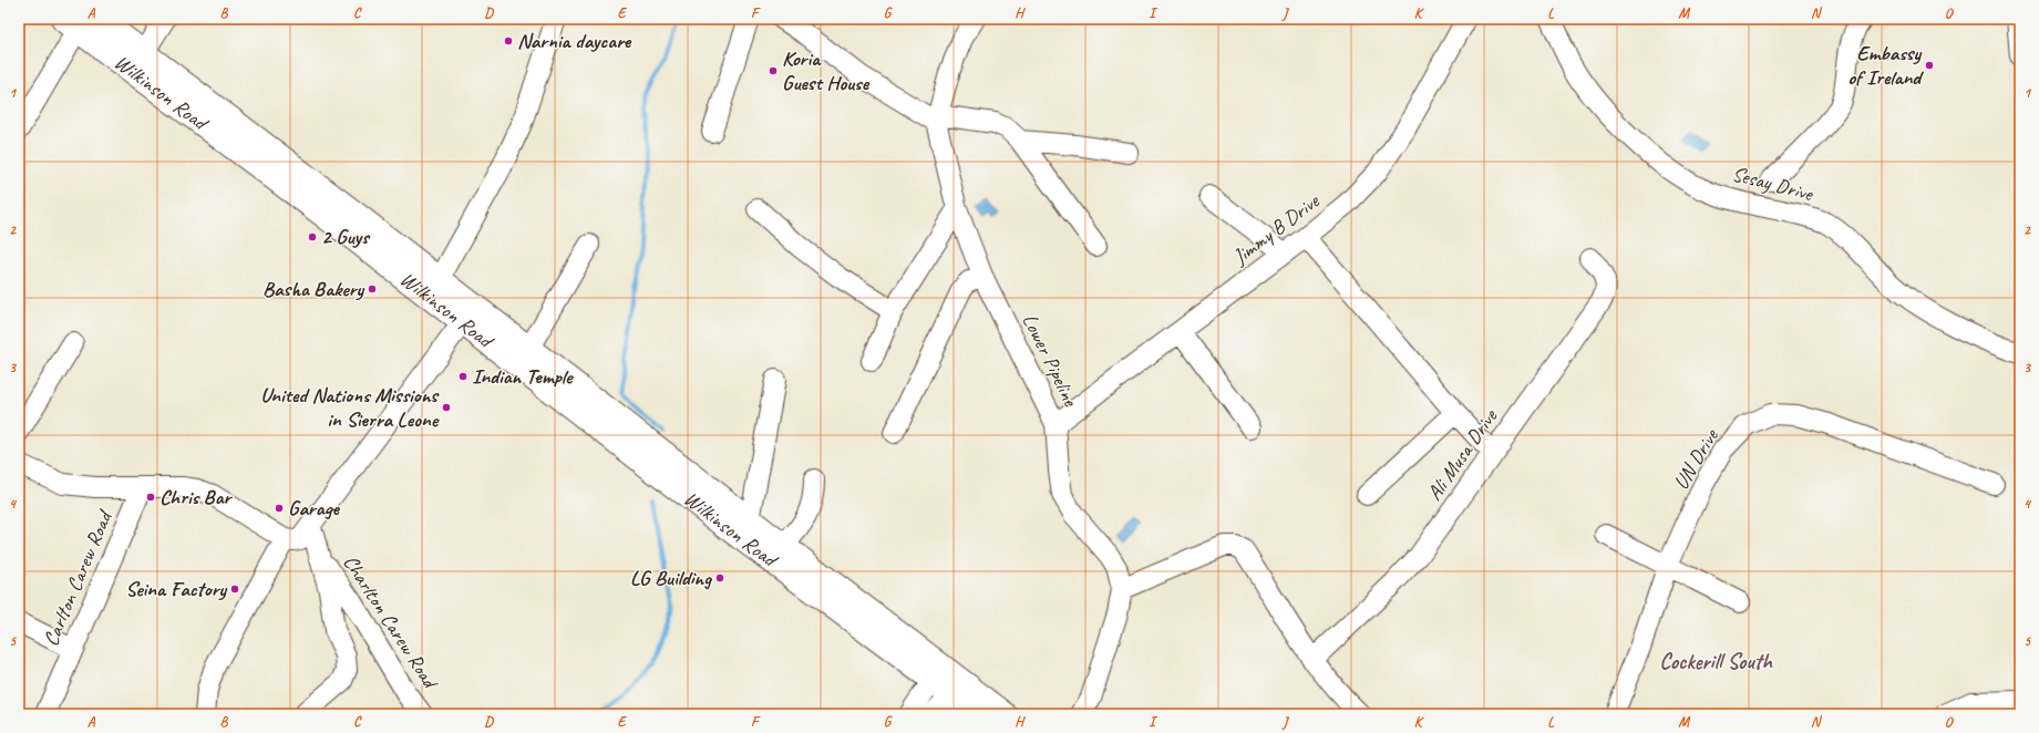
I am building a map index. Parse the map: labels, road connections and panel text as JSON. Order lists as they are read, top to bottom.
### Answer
{
  "streets": {
    "main road": ["Wilkinson Road"],
    "street": [
      "Sesay Drive",
      "Jimmy B Drive",
      "Lower Pipeline",
      "Ali Musa Drive",
      "UN Drive",
      "Carlton Carew Road",
      "Charlton Carew Road"
    ]
  },
  "crossings": [
    ["Jimmy B Drive", "Lower Pipeline"]
  ],
  "districts": ["Cockerill South"],
  "places": [
    "Narnia daycare",
    "Embassy of Ireland",
    "Koria Guest House",
    "2 Guys",
    "Basha Bakery",
    "Indian Temple",
    "United Nations Missions in Sierra Leone",
    "Chris Bar",
    "Garage",
    "LG Building",
    "Seina Factory"
  ],
  "grid": {
    "columns": [
      "A",
      "B",
      "C",
      "D",
      "E",
      "F",
      "G",
      "H",
      "I",
      "J",
      "K",
      "L",
      "M",
      "N",
      "O"
    ],
    "rows": [
      "1",
      "2",
      "3",
      "4",
      "5"
    ]
  }
}
